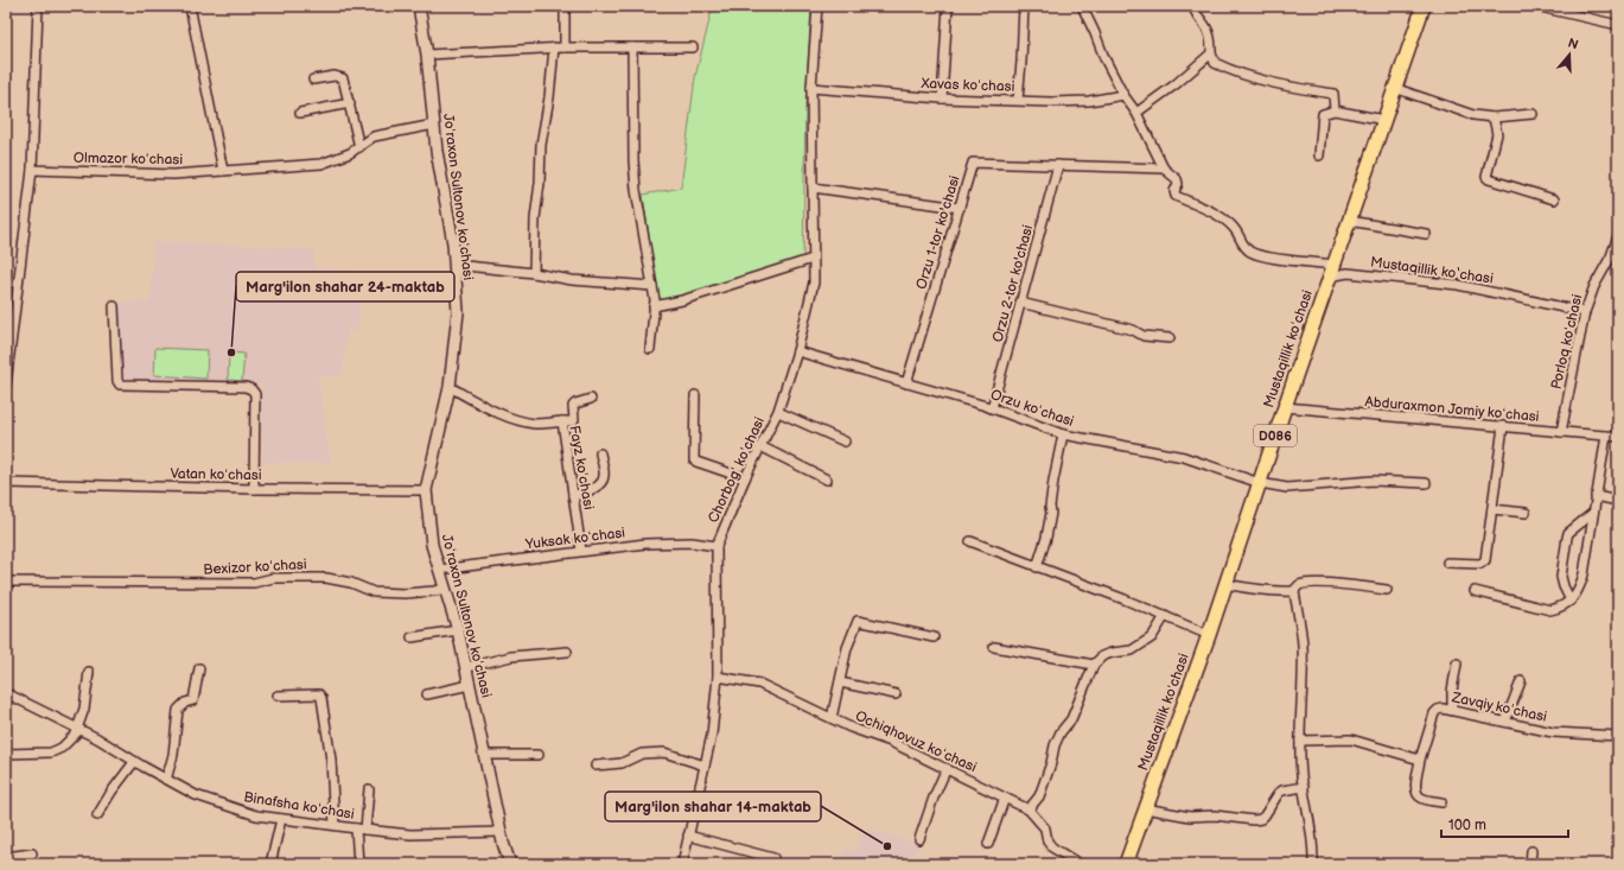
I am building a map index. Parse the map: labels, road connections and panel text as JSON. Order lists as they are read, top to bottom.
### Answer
{
  "streets": {
    "main road": ["Mustaqillik koʻchasi", "D086"],
    "street": [
      "Xavas koʻchasi",
      "Olmazor koʻchasi",
      "Joʻraxon Sultonov koʻchasi",
      "Orzu 1-tor ko'chasi",
      "Mustaqillik ko‘chasi",
      "Orzu 2-tor ko'chasi",
      "Porloq koʻchasi",
      "Orzu koʻchasi",
      "Abduraxmon Jomiy koʻchasi",
      "Fayz koʻchasi",
      "Chorbogʻ koʻchasi",
      "Vatan koʻchasi",
      "Yuksak koʻchasi",
      "Bexizor koʻchasi",
      "Zavqiy koʻchasi",
      "Ochiqhovuz koʻchasi",
      "Binafsha koʻchasi"
    ]
  },
  "crossings": [
    ["Xavas koʻchasi", "Mustaqillik ko‘chasi"],
    ["Xavas koʻchasi", "Chorbogʻ koʻchasi"],
    ["Olmazor koʻchasi", "Joʻraxon Sultonov koʻchasi"],
    ["Joʻraxon Sultonov koʻchasi", "Fayz koʻchasi"],
    ["Joʻraxon Sultonov koʻchasi", "Vatan koʻchasi"],
    ["Joʻraxon Sultonov koʻchasi", "Yuksak koʻchasi"],
    ["Joʻraxon Sultonov koʻchasi", "Bexizor koʻchasi"],
    ["Joʻraxon Sultonov koʻchasi", "Binafsha koʻchasi"],
    ["Orzu 1-tor ko'chasi", "Mustaqillik ko‘chasi"],
    ["Orzu 1-tor ko'chasi", "Orzu 2-tor ko'chasi"],
    ["Orzu 1-tor ko'chasi", "Orzu koʻchasi"],
    ["Mustaqillik ko‘chasi", "Porloq koʻchasi"],
    ["Mustaqillik ko‘chasi", "Mustaqillik koʻchasi"],
    ["Orzu 2-tor ko'chasi", "Orzu koʻchasi"],
    ["Porloq koʻchasi", "Abduraxmon Jomiy koʻchasi"],
    ["Mustaqillik koʻchasi", "Orzu koʻchasi"],
    ["Mustaqillik koʻchasi", "Abduraxmon Jomiy koʻchasi"],
    ["Orzu koʻchasi", "Chorbogʻ koʻchasi"],
    ["Fayz koʻchasi", "Yuksak koʻchasi"],
    ["Chorbogʻ koʻchasi", "Yuksak koʻchasi"],
    ["Chorbogʻ koʻchasi", "Ochiqhovuz koʻchasi"]
  ],
  "places": ["Marg'ilon shahar 24-maktab", "Marg'ilon shahar 14-maktab"],
  "scale_bar": "100 m",
  "north": "top"
}
